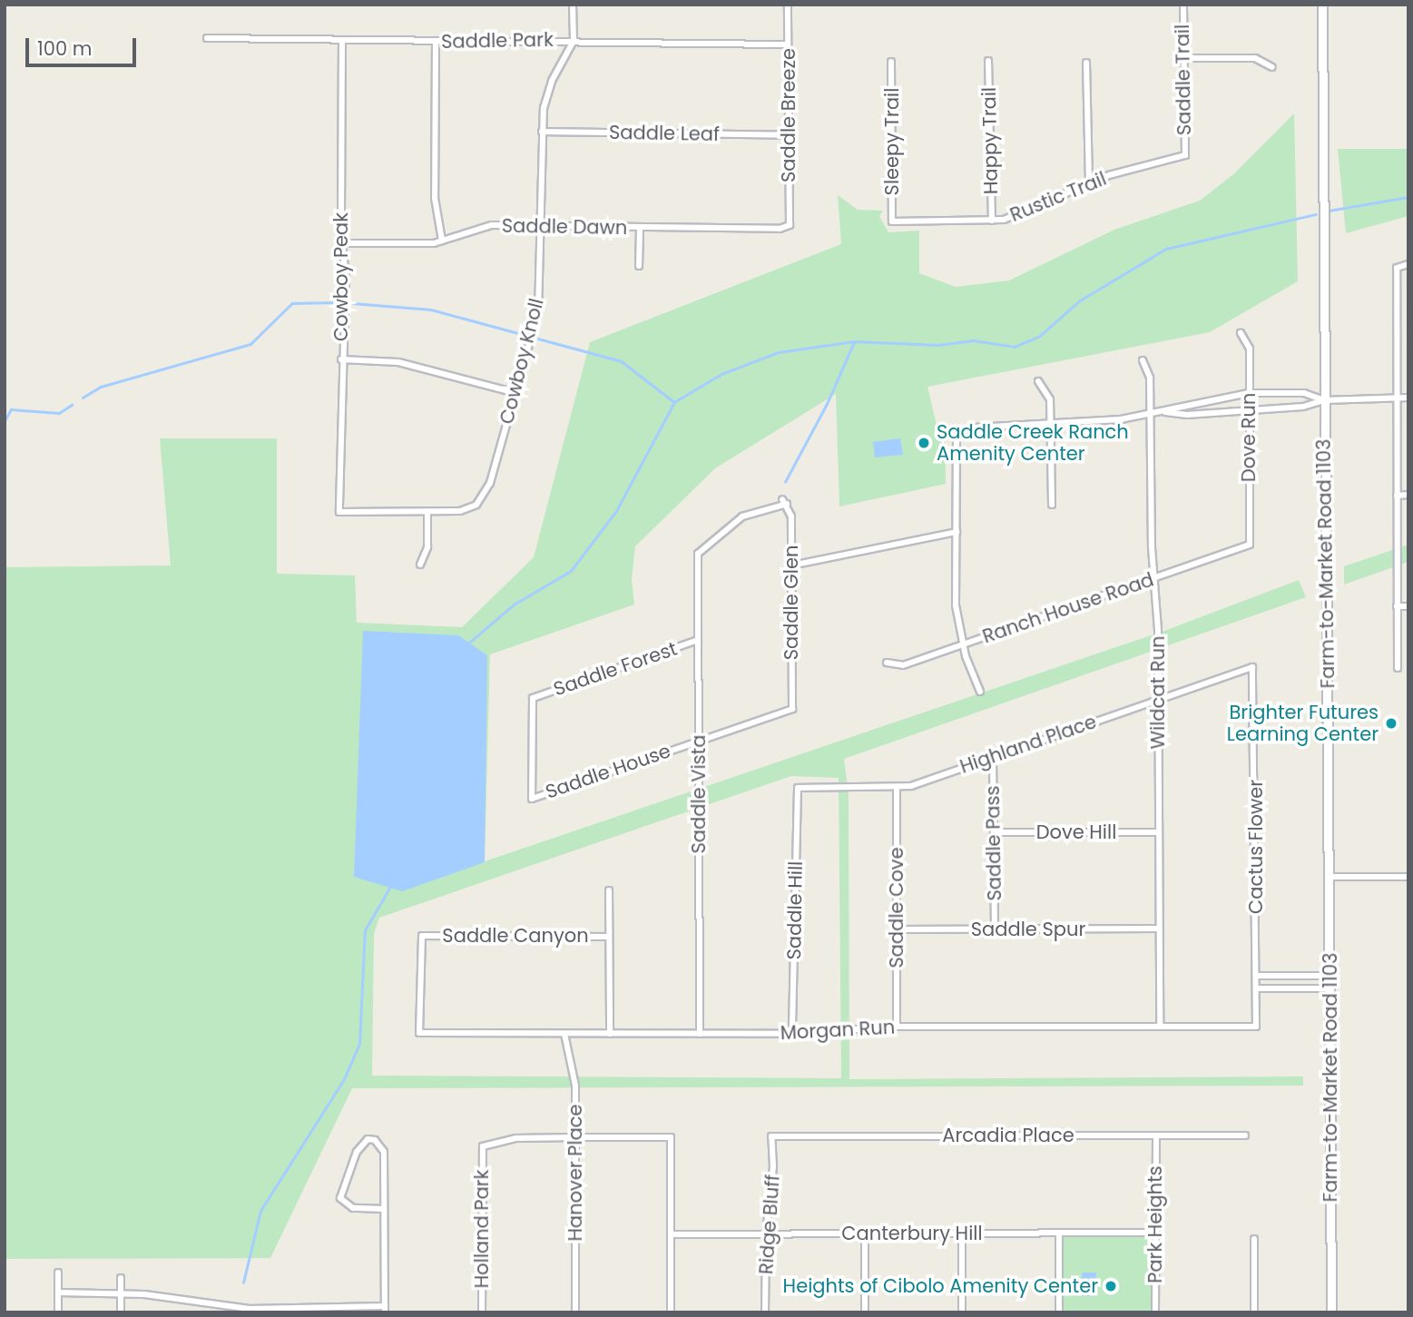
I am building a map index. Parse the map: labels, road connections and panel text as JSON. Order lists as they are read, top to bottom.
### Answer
{
  "streets": {
    "main road": ["Farm-to-Market Road 1103"],
    "street": [
      "Saddle Park",
      "Saddle Trail",
      "Saddle Breeze",
      "Saddle Leaf",
      "Happy Trail",
      "Sleepy Trail",
      "Rustic Trail",
      "Saddle Dawn",
      "Cowboy Peak",
      "Cowboy Knoll",
      "Dove Run",
      "Saddle Glen",
      "Ranch House Road",
      "Saddle Forest",
      "Wildcat Run",
      "Highland Place",
      "Saddle House",
      "Saddle Vista",
      "Dove Hill",
      "Saddle Pass",
      "Cactus Flower",
      "Saddle Cove",
      "Saddle Hill",
      "Saddle Spur",
      "Saddle Canyon",
      "Morgan Run",
      "Arcadia Place",
      "Hanover Place",
      "Ridge Bluff",
      "Park Heights",
      "Holland Park",
      "Canterbury Hill"
    ]
  },
  "crossings": [
    ["Saddle Park", "Saddle Breeze"],
    ["Saddle Park", "Cowboy Peak"],
    ["Saddle Park", "Cowboy Knoll"],
    ["Saddle Trail", "Rustic Trail"],
    ["Saddle Breeze", "Saddle Leaf"],
    ["Saddle Breeze", "Saddle Dawn"],
    ["Saddle Leaf", "Cowboy Knoll"],
    ["Happy Trail", "Rustic Trail"],
    ["Sleepy Trail", "Rustic Trail"],
    ["Saddle Dawn", "Cowboy Peak"],
    ["Saddle Dawn", "Cowboy Knoll"],
    ["Cowboy Peak", "Cowboy Knoll"],
    ["Dove Run", "Ranch House Road"],
    ["Saddle Glen", "Saddle House"],
    ["Saddle Glen", "Saddle Vista"],
    ["Ranch House Road", "Wildcat Run"],
    ["Saddle Forest", "Saddle House"],
    ["Saddle Forest", "Saddle Vista"],
    ["Wildcat Run", "Highland Place"],
    ["Wildcat Run", "Dove Hill"],
    ["Wildcat Run", "Saddle Spur"],
    ["Wildcat Run", "Morgan Run"],
    ["Highland Place", "Saddle Pass"],
    ["Highland Place", "Cactus Flower"],
    ["Highland Place", "Saddle Cove"],
    ["Highland Place", "Saddle Hill"],
    ["Saddle House", "Saddle Vista"],
    ["Saddle Vista", "Morgan Run"],
    ["Dove Hill", "Saddle Pass"],
    ["Saddle Pass", "Saddle Spur"],
    ["Cactus Flower", "Morgan Run"],
    ["Saddle Cove", "Saddle Spur"],
    ["Saddle Cove", "Morgan Run"],
    ["Saddle Hill", "Morgan Run"],
    ["Saddle Canyon", "Morgan Run"],
    ["Morgan Run", "Hanover Place"],
    ["Arcadia Place", "Ridge Bluff"],
    ["Arcadia Place", "Park Heights"],
    ["Hanover Place", "Holland Park"],
    ["Ridge Bluff", "Canterbury Hill"],
    ["Park Heights", "Canterbury Hill"]
  ],
  "places": ["Saddle Creek Ranch Amenity Center", "Brighter Futures Learning Center", "Heights of Cibolo Amenity Center"],
  "scale_bar": "100 m"
}
